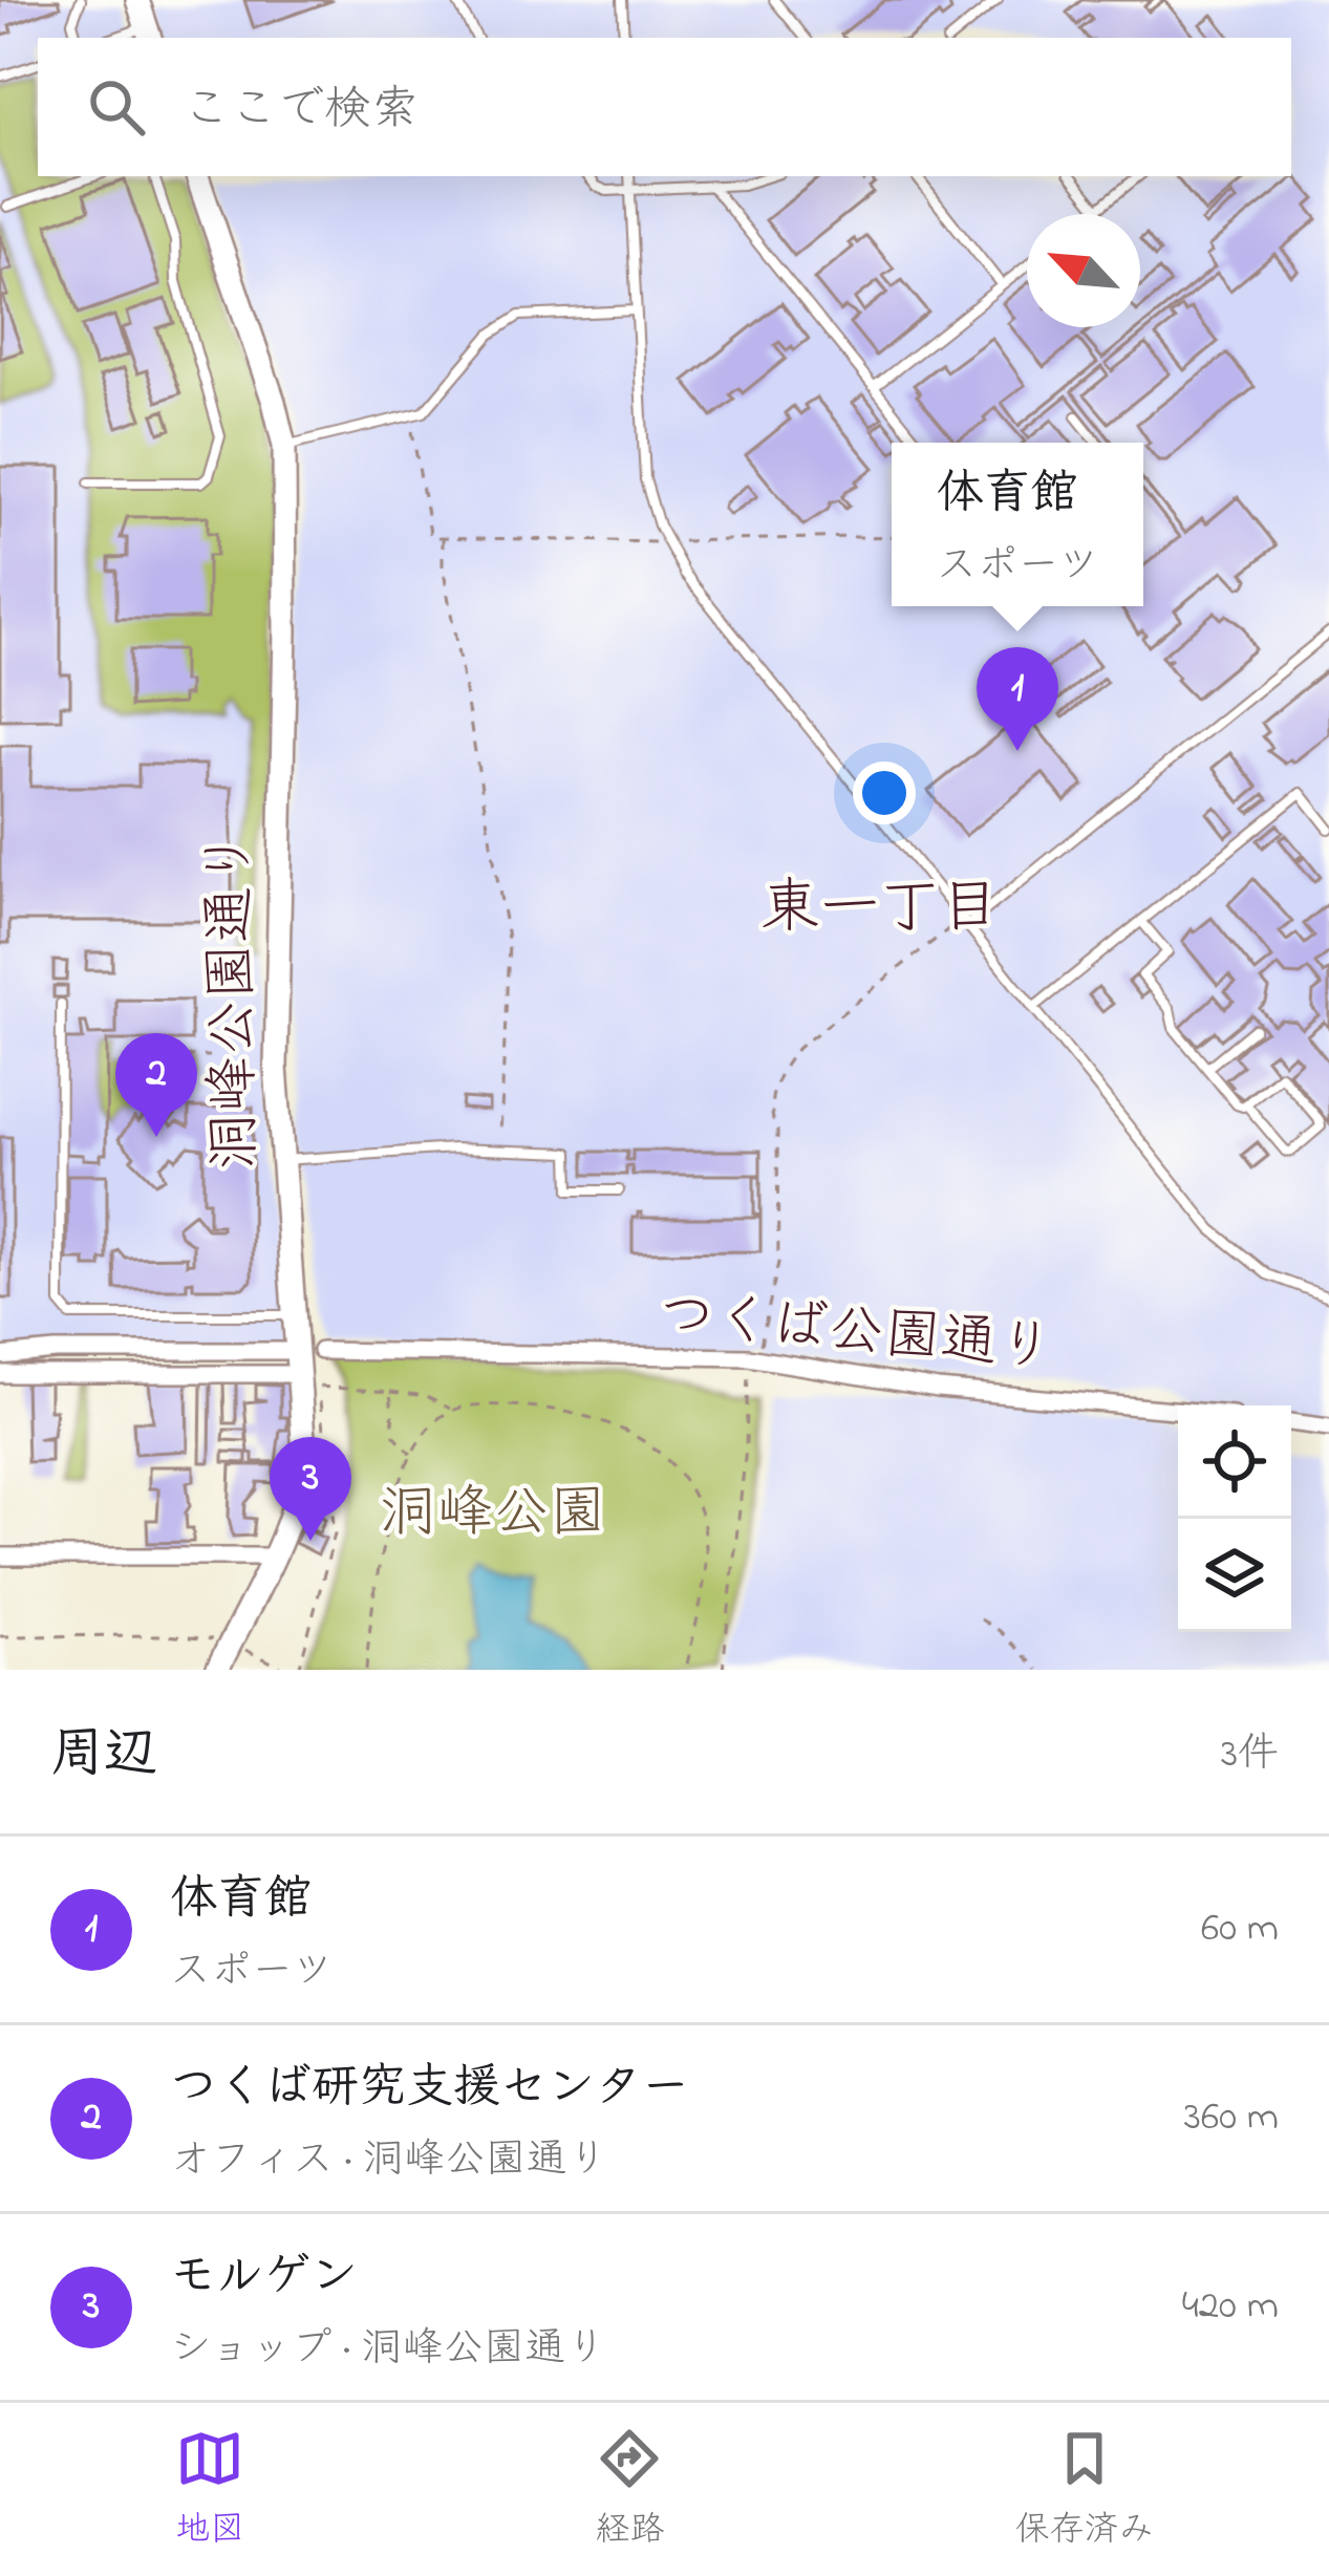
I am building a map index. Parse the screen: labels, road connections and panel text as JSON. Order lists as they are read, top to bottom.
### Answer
{
  "streets": {
    "street": ["洞峰公園通り", "つくば公園通り"]
  },
  "districts": ["東一丁目"],
  "parks": ["洞峰公園"],
  "north": "top left",
  "page": {
    "search": "ここで検索",
    "popup": ["体育館", "スポーツ"],
    "pins": ["1", "2", "3"],
    "heading": ["周辺", "3件"],
    "list": [
      {
        "mark": "1",
        "name": "体育館",
        "note": "スポーツ",
        "value": "60 m"
      },
      {
        "mark": "2",
        "name": "つくば研究支援センター",
        "note": "オフィス · 洞峰公園通り",
        "value": "360 m"
      },
      {
        "mark": "3",
        "name": "モルゲン",
        "note": "ショップ · 洞峰公園通り",
        "value": "420 m"
      }
    ],
    "nav": ["地図", "経路", "保存済み"]
  }
}
